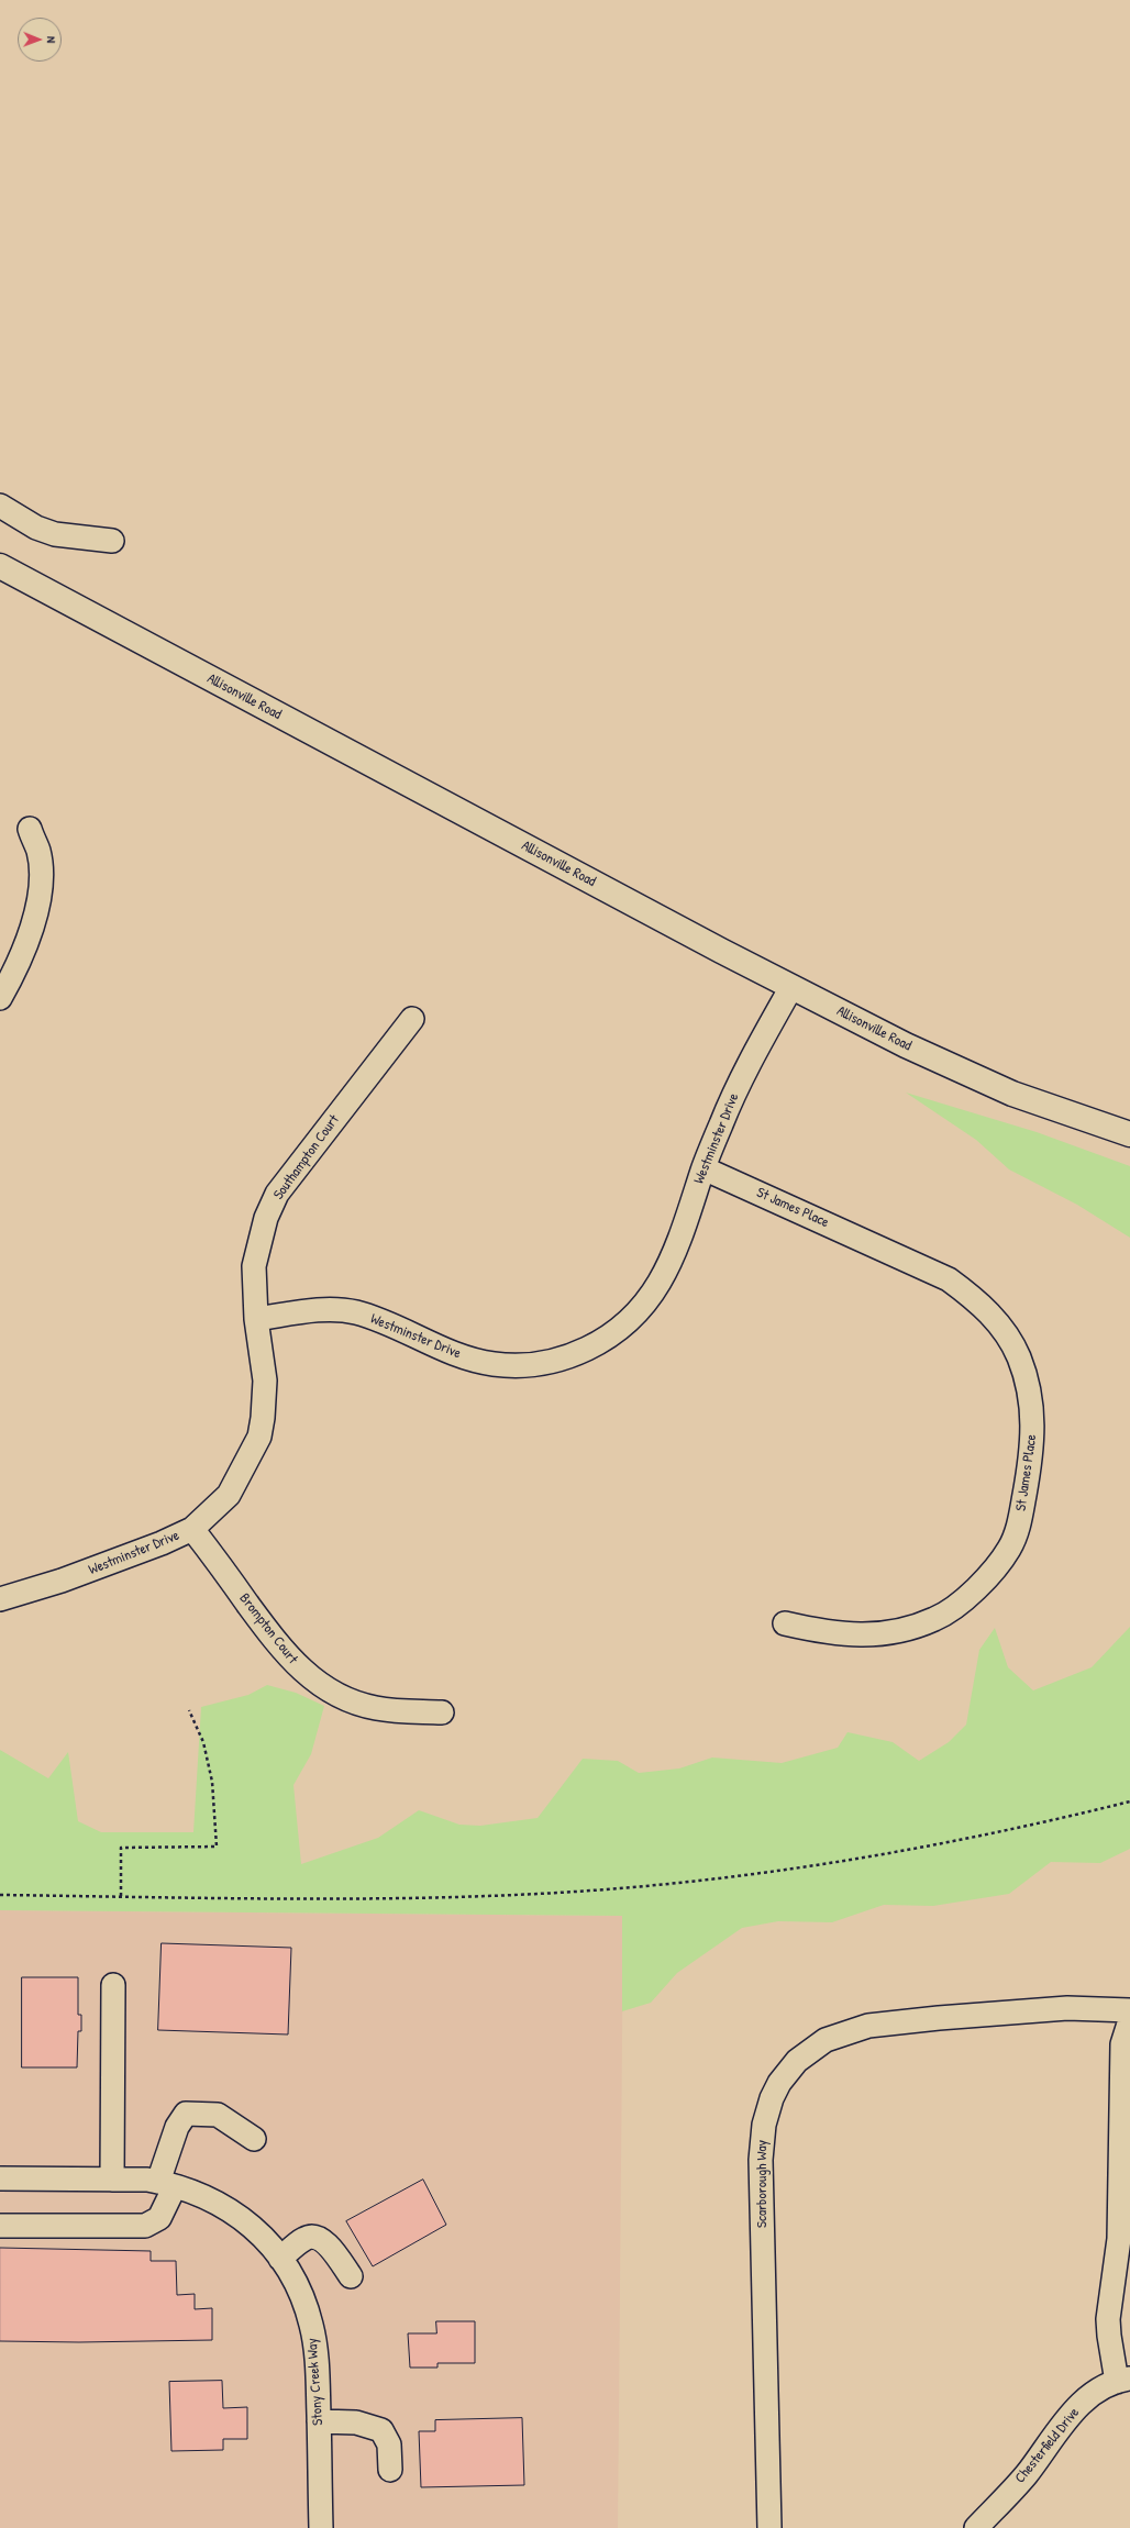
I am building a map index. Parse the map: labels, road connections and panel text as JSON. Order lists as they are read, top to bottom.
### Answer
{
  "streets": {
    "main road": ["Allisonville Road"],
    "street": [
      "Westminster Drive",
      "Southampton Court",
      "St James Place",
      "Brompton Court",
      "Scarborough Way",
      "Stony Creek Way",
      "Chesterfield Drive"
    ]
  },
  "crossings": [
    ["Allisonville Road", "Westminster Drive"],
    ["Westminster Drive", "Southampton Court"],
    ["Westminster Drive", "St James Place"],
    ["Westminster Drive", "Brompton Court"]
  ],
  "north": "right"
}
